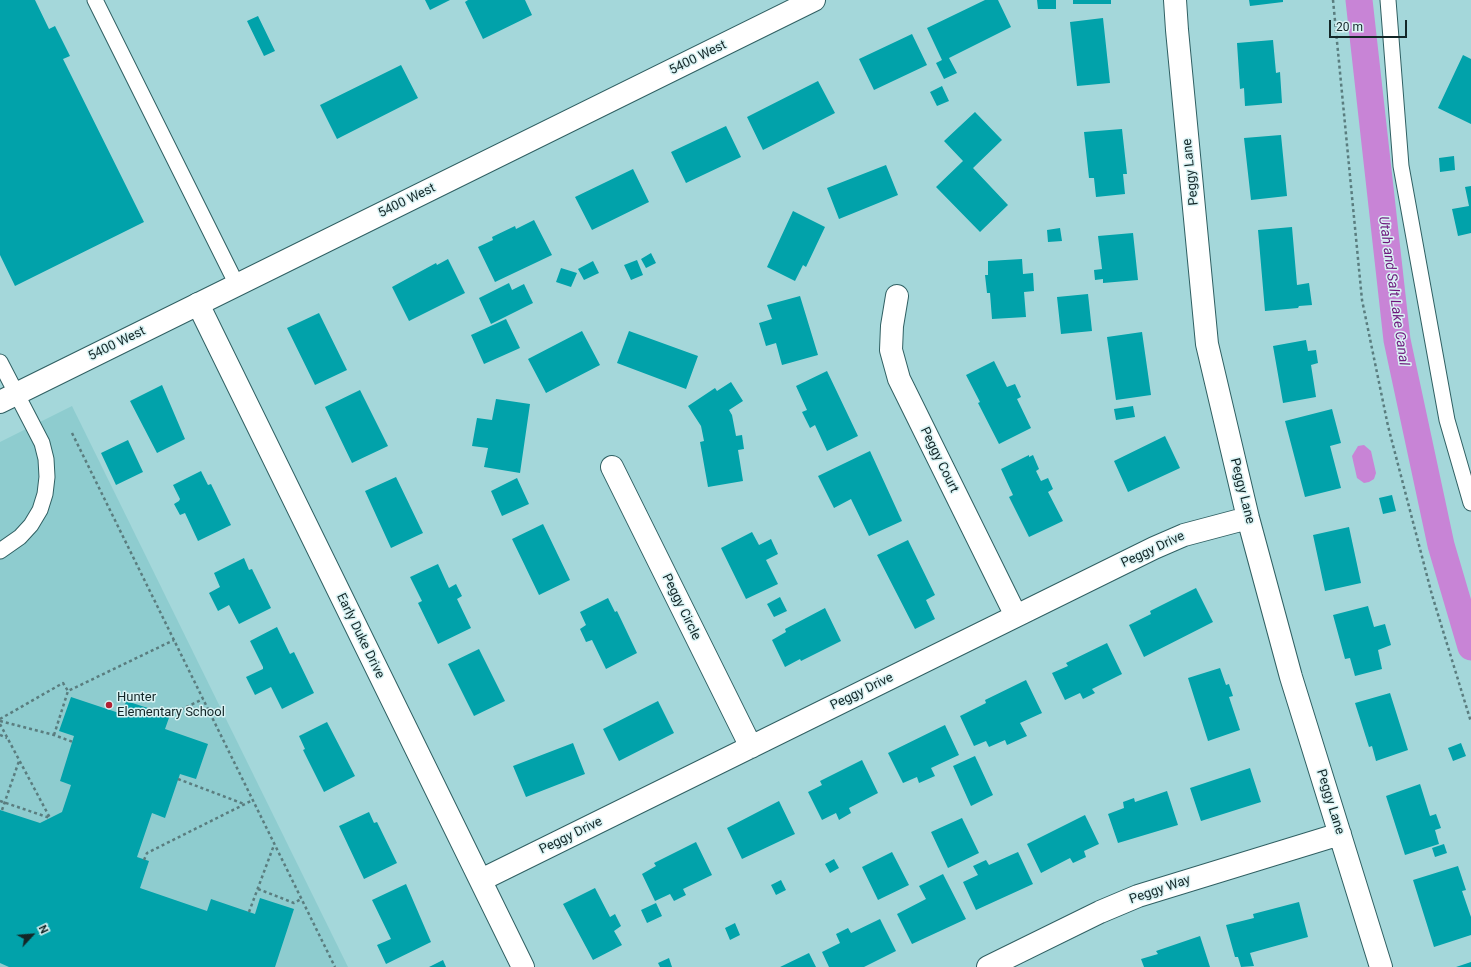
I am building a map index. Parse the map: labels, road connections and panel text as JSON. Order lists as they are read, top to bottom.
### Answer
{
  "streets": {
    "street": [
      "5400 West",
      "Peggy Lane",
      "Peggy Court",
      "Peggy Drive",
      "Peggy Circle",
      "Early Duke Drive",
      "Peggy Way"
    ]
  },
  "crossings": [
    ["5400 West", "Early Duke Drive"],
    ["Peggy Lane", "Peggy Drive"],
    ["Peggy Lane", "Peggy Way"],
    ["Peggy Court", "Peggy Drive"],
    ["Peggy Drive", "Peggy Circle"],
    ["Peggy Drive", "Early Duke Drive"]
  ],
  "water": ["Utah and Salt Lake Canal"],
  "places": ["Hunter Elementary School"],
  "scale_bar": "20 m",
  "north": "top right"
}
